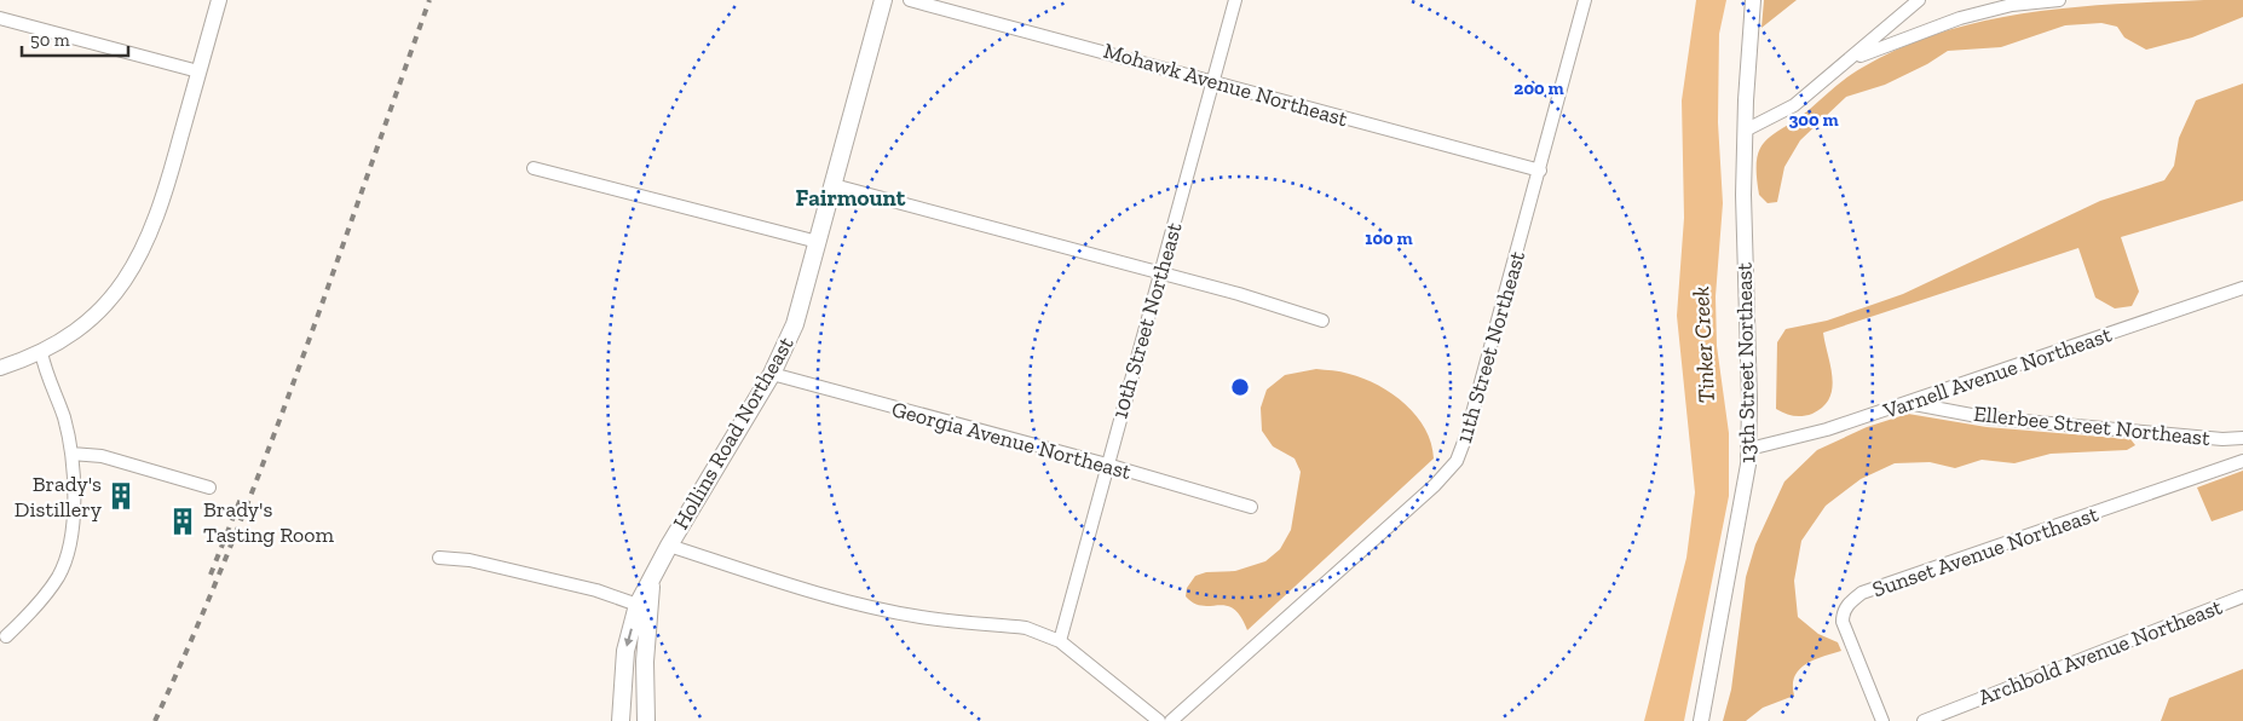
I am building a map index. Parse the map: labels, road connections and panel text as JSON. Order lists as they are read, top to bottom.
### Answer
{
  "streets": {
    "main road": ["Hollins Road Northeast"],
    "street": [
      "Mohawk Avenue Northeast",
      "10th Street Northeast",
      "11th Street Northeast",
      "13th Street Northeast",
      "Varnell Avenue Northeast",
      "Ellerbee Street Northeast",
      "Georgia Avenue Northeast",
      "Sunset Avenue Northeast",
      "Archbold Avenue Northeast"
    ]
  },
  "crossings": [
    ["Mohawk Avenue Northeast", "10th Street Northeast"],
    ["Mohawk Avenue Northeast", "11th Street Northeast"],
    ["10th Street Northeast", "Georgia Avenue Northeast"],
    ["13th Street Northeast", "Varnell Avenue Northeast"],
    ["Varnell Avenue Northeast", "Ellerbee Street Northeast"],
    ["Hollins Road Northeast", "Georgia Avenue Northeast"]
  ],
  "districts": ["Fairmount"],
  "water": ["Tinker Creek"],
  "places": {
    "building": ["Brady's Distillery", "Brady's Tasting Room"]
  },
  "scale_bar": "50 m",
  "rings": ["200 m", "300 m", "100 m"]
}
